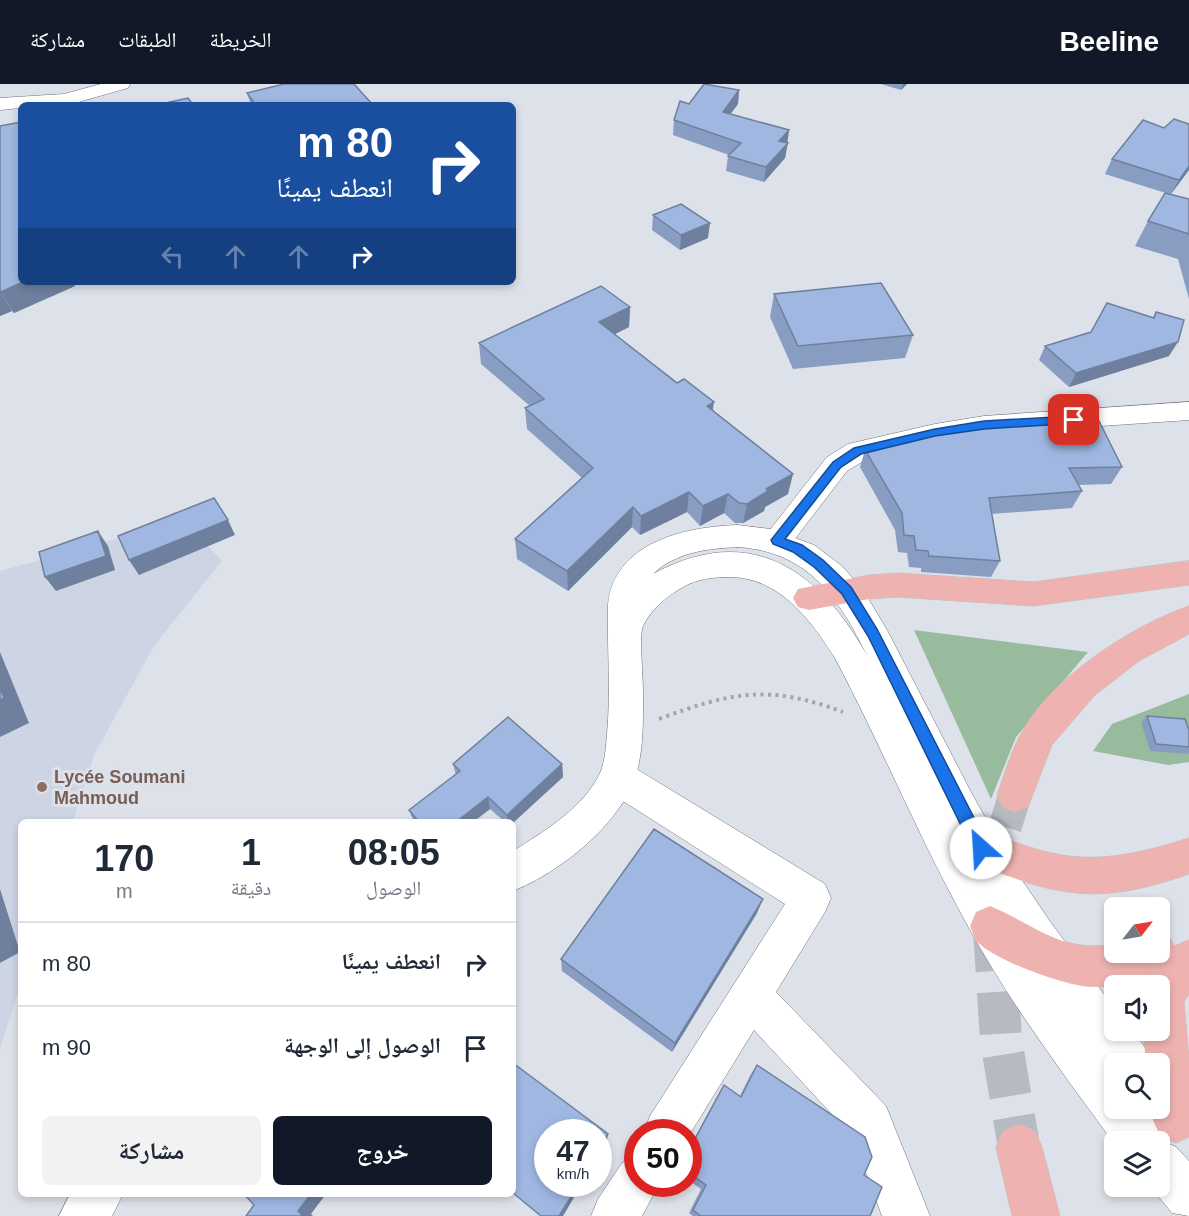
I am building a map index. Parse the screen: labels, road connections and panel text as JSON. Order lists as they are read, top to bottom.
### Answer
{
  "places": ["Lycée Soumani Mahmoud"],
  "north": "top right",
  "page": {
    "header": "Beeline",
    "nav": ["الخريطة", "الطبقات", "مشاركة"],
    "turn": ["80 m", "انعطف يمينًا"],
    "eta": [
      "08:05",
      "الوصول",
      "1",
      "دقيقة",
      "170",
      "m"
    ],
    "list": [
      {
        "name": "انعطف يمينًا",
        "value": "80 m"
      },
      {
        "name": "الوصول إلى الوجهة",
        "value": "90 m"
      }
    ],
    "buttons": ["خروج", "مشاركة"],
    "speed": "47 km/h",
    "limit": "50"
  }
}
